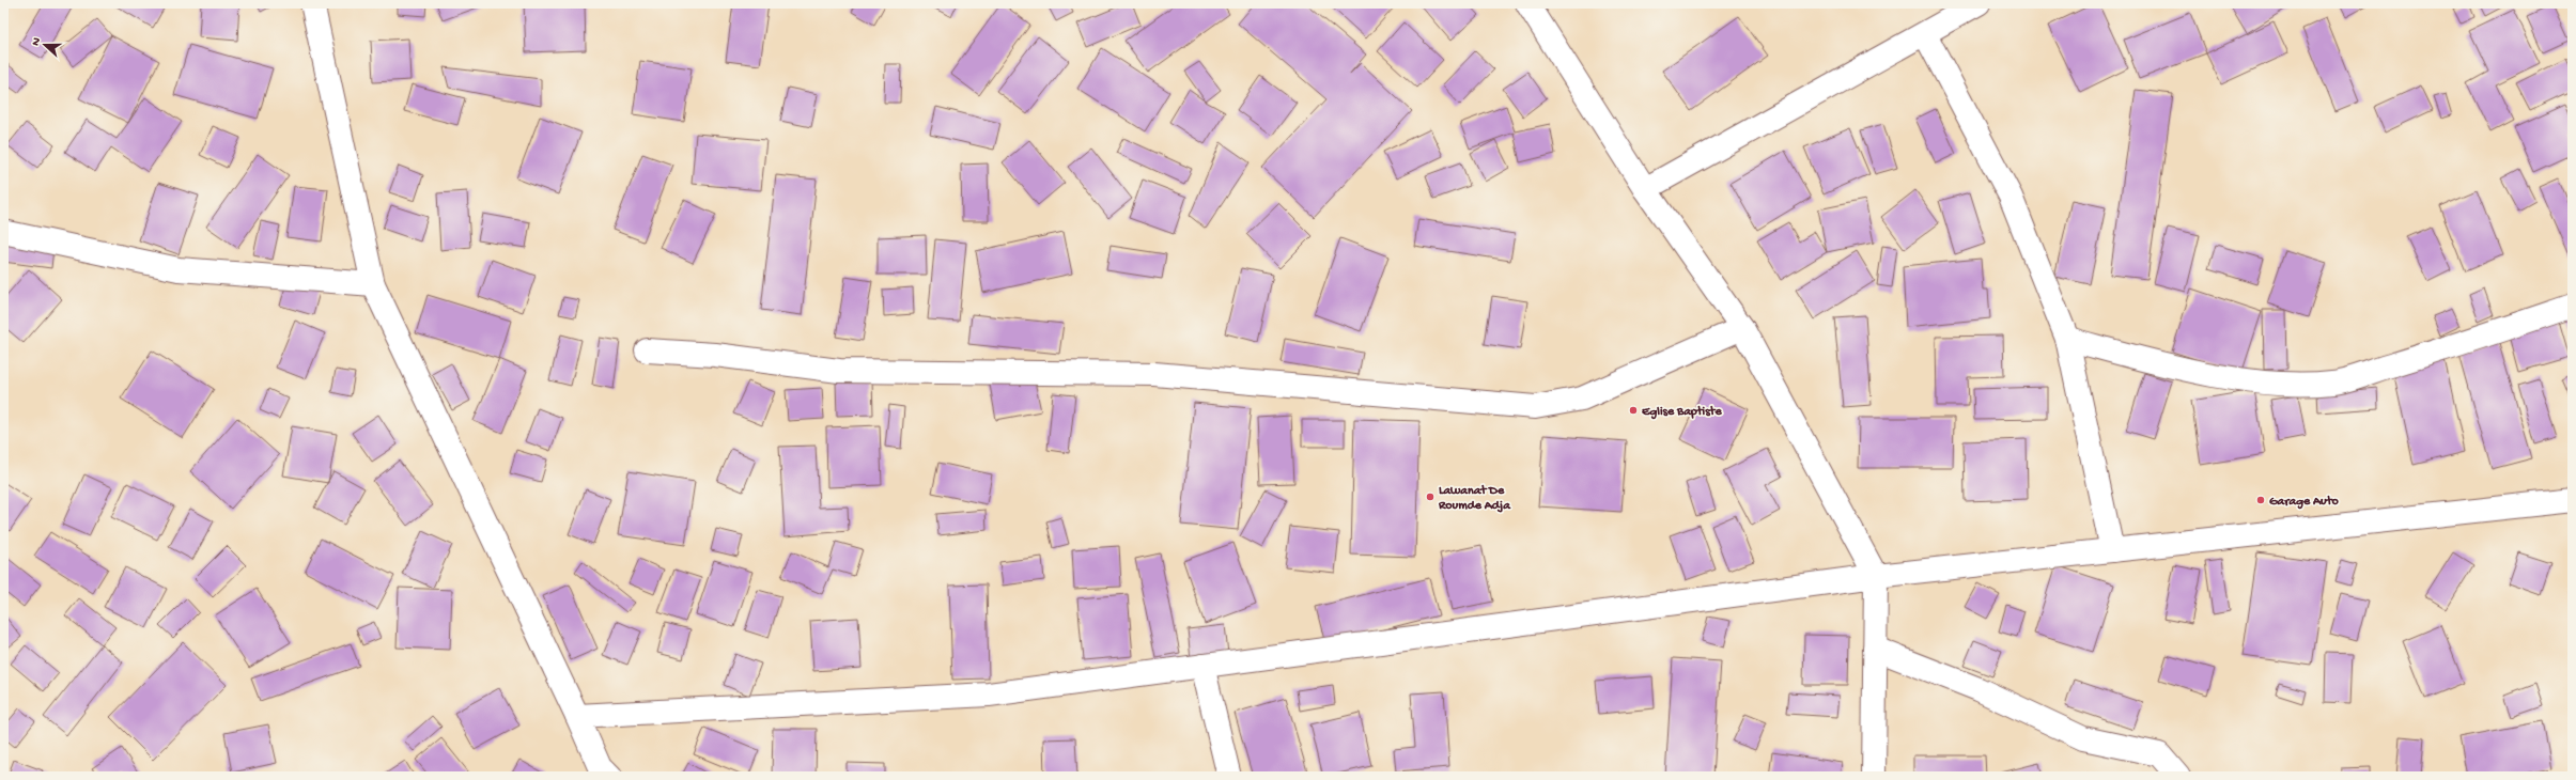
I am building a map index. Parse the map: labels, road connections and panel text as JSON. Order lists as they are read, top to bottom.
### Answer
{
  "places": ["Eglise Baptiste", "Lawanat De Roumde Adja", "Garage Auto"],
  "north": "left"
}
